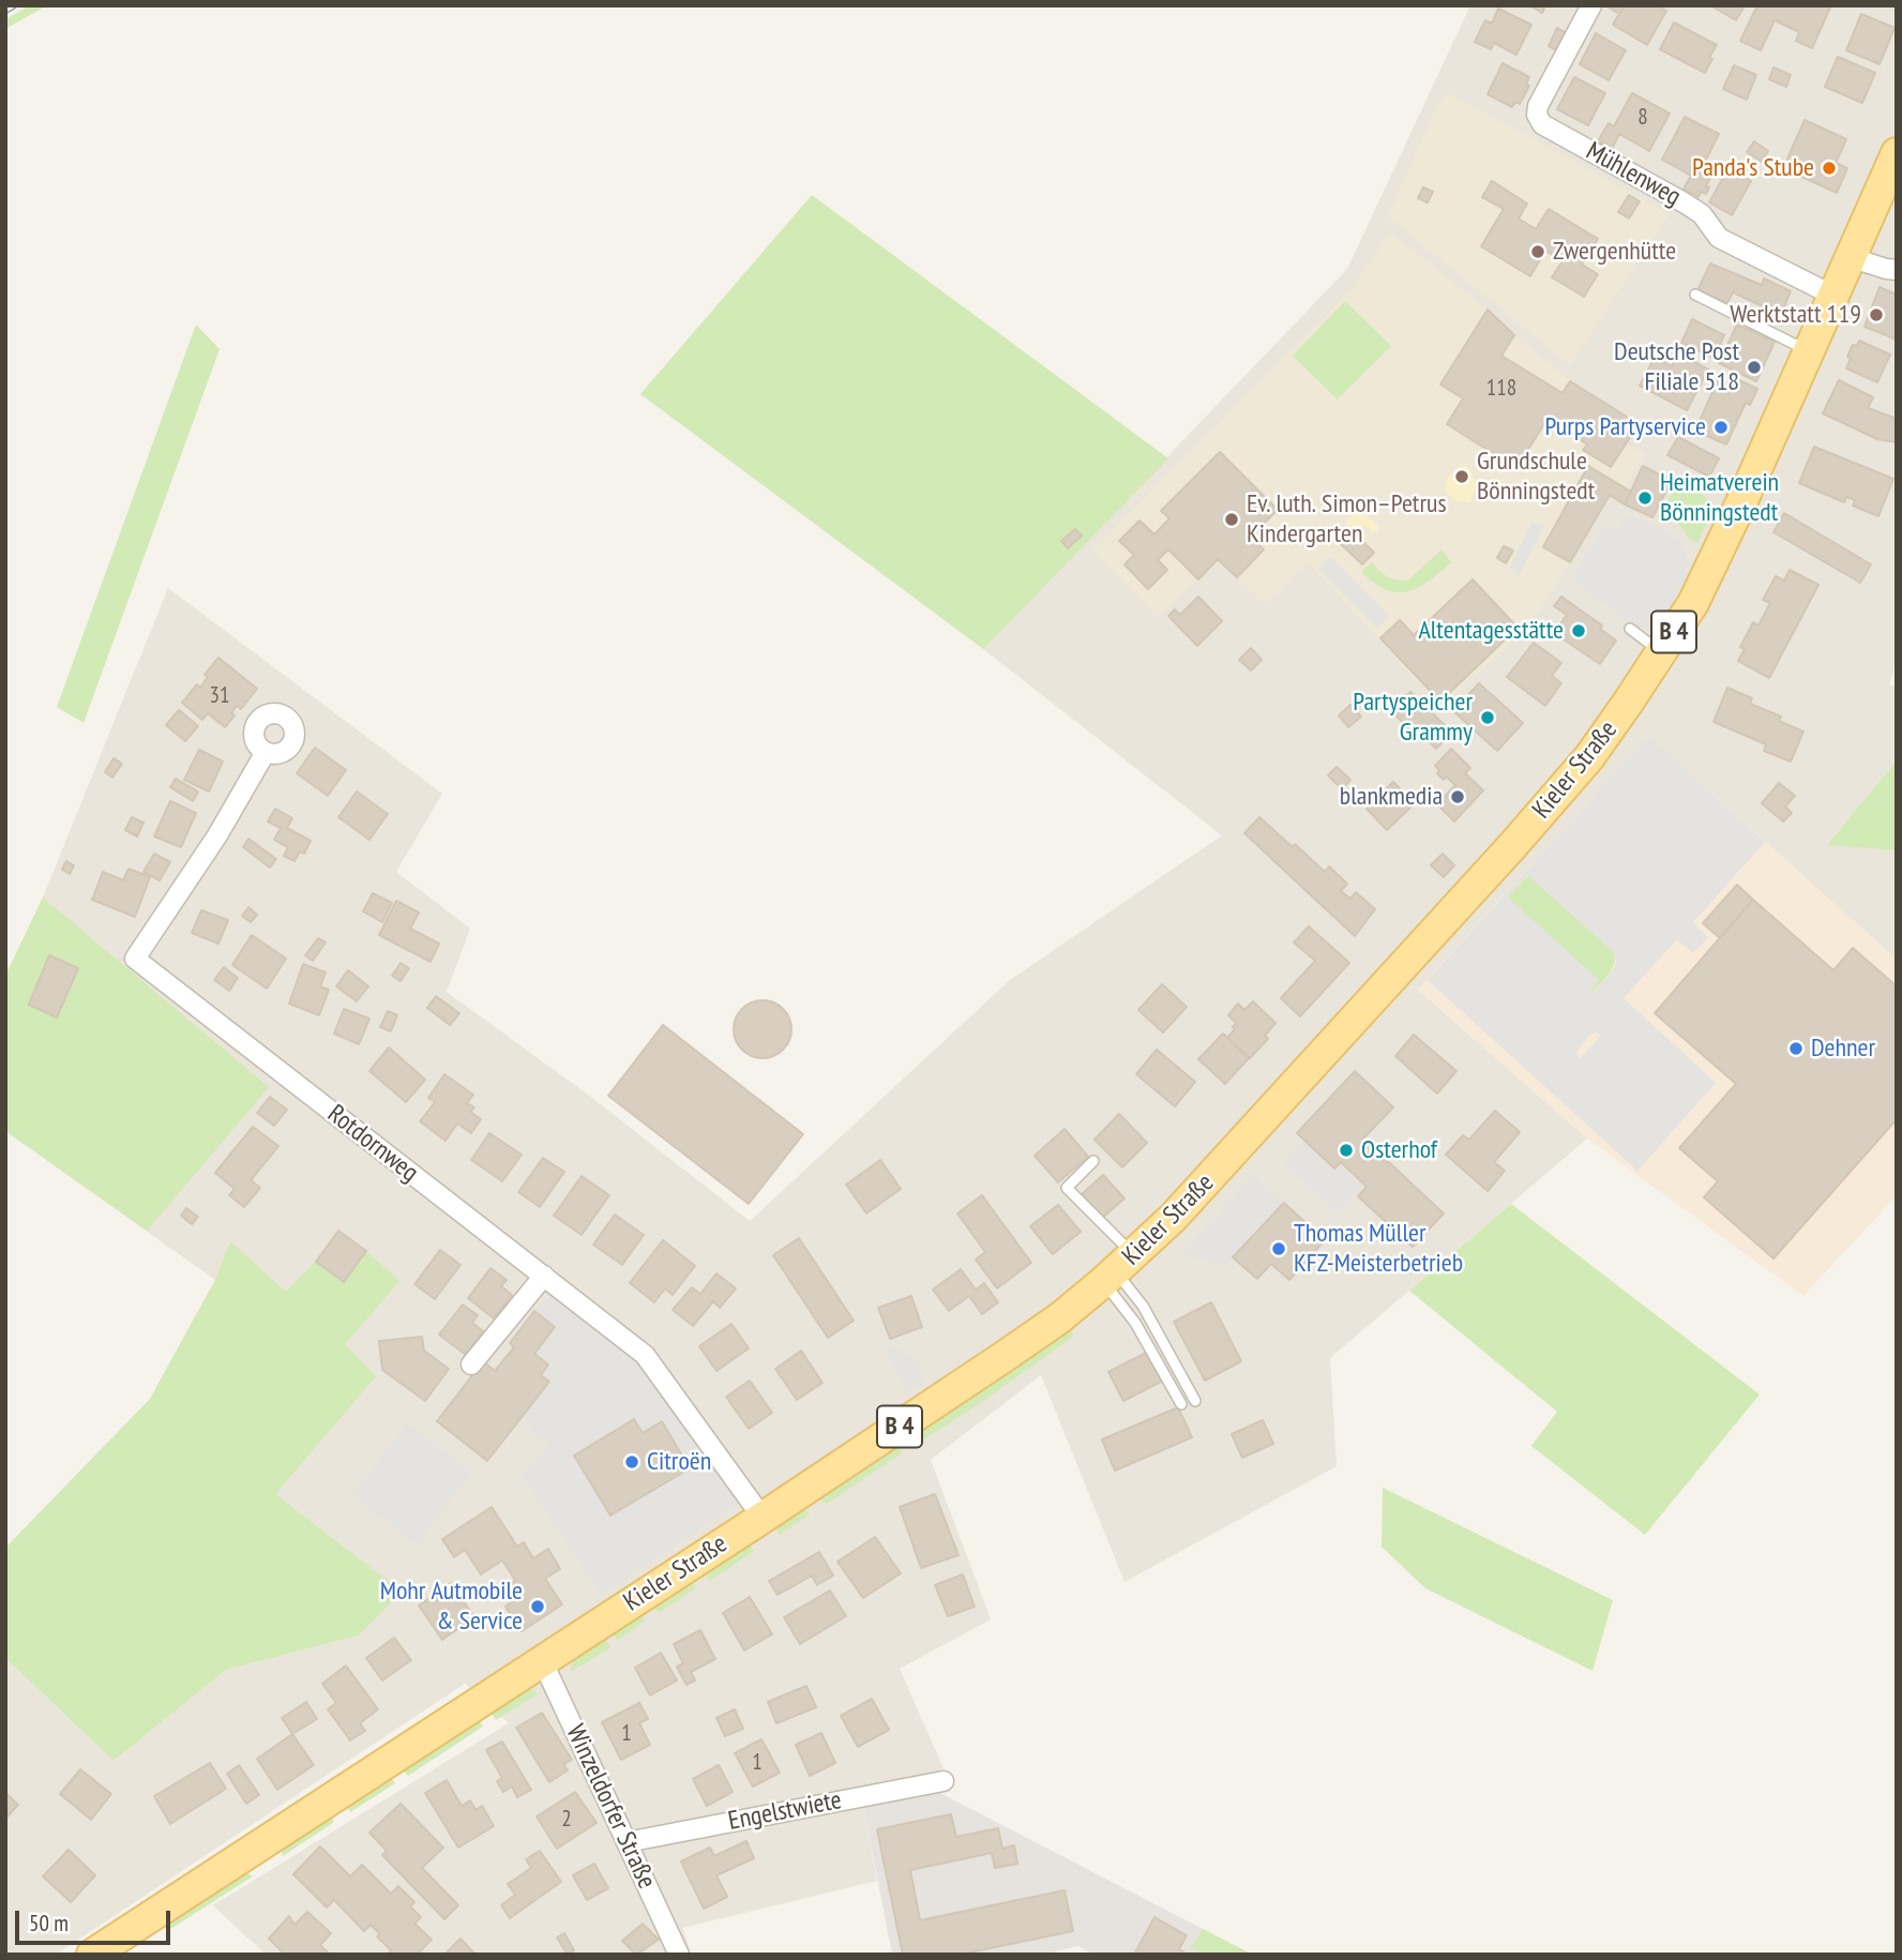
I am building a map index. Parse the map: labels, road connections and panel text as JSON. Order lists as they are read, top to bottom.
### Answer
{
  "streets": {
    "main road": ["B 4", "Kieler Straße"],
    "street": [
      "Mühlenweg",
      "Rotdornweg",
      "Winzeldorfer Straße",
      "Engelstwiete"
    ]
  },
  "crossings": [
    ["Mühlenweg", "Kieler Straße"],
    ["Kieler Straße", "Rotdornweg"],
    ["Kieler Straße", "Winzeldorfer Straße"],
    ["Winzeldorfer Straße", "Engelstwiete"]
  ],
  "places": [
    "Panda's Stube",
    "Zwergenhütte",
    "Werktstatt 119",
    "Deutsche Post Filiale 518",
    "Purps Partyservice",
    "Grundschule Bönningstedt",
    "Heimatverein Bönningstedt",
    "Ev. luth. Simon–Petrus Kindergarten",
    "Altentagesstätte",
    "Partyspeicher Grammy",
    "blankmedia",
    "Dehner",
    "Osterhof",
    "Thomas Müller KFZ-Meisterbetrieb",
    "Citroën",
    "Mohr Autmobile & Service"
  ],
  "house_numbers": [
    "8",
    "118",
    "31",
    "1",
    "1",
    "2"
  ],
  "scale_bar": "50 m"
}
